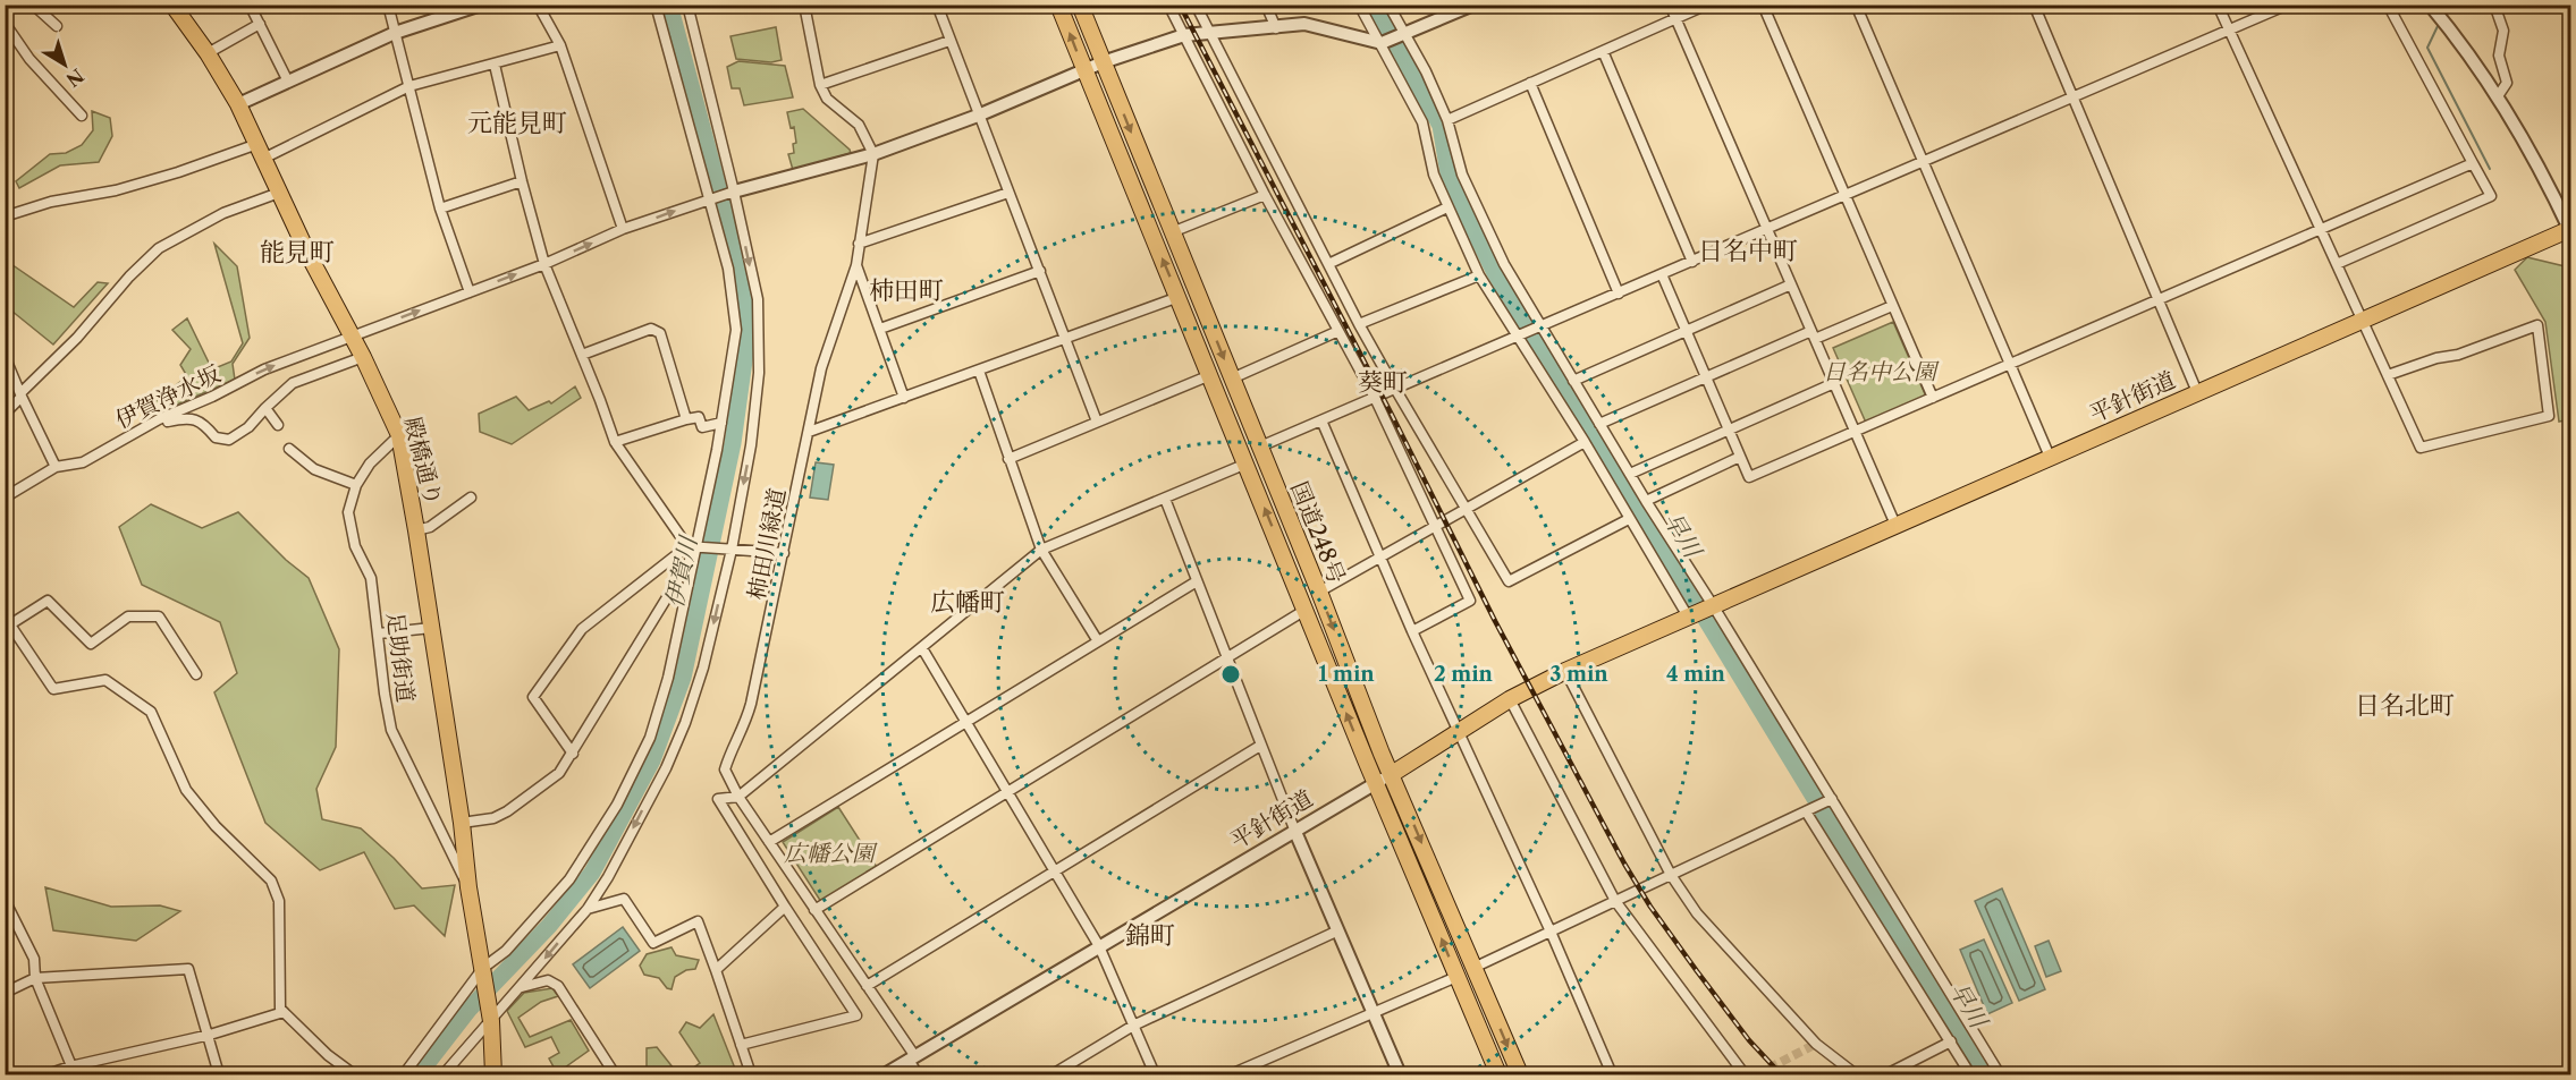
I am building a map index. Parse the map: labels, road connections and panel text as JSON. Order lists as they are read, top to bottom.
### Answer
{
  "streets": {
    "main road": ["平針街道", "殿橋通り", "国道248号"],
    "street": ["伊賀浄水坂", "柿田川緑道", "足助街道"]
  },
  "crossings": [
    ["伊賀浄水坂", "殿橋通り"],
    ["平針街道", "国道248号"],
    ["平針街道", "柿田川緑道"],
    ["殿橋通り", "足助街道"]
  ],
  "one_way": ["伊賀浄水坂"],
  "districts": [
    "元能見町",
    "日名中町",
    "能見町",
    "柿田町",
    "葵町",
    "広幡町",
    "日名北町",
    "錦町"
  ],
  "water": ["早川", "伊賀川"],
  "parks": ["日名中公園", "広幡公園"],
  "north": "bottom right",
  "rings": [
    "1 min",
    "2 min",
    "3 min",
    "4 min"
  ]
}
